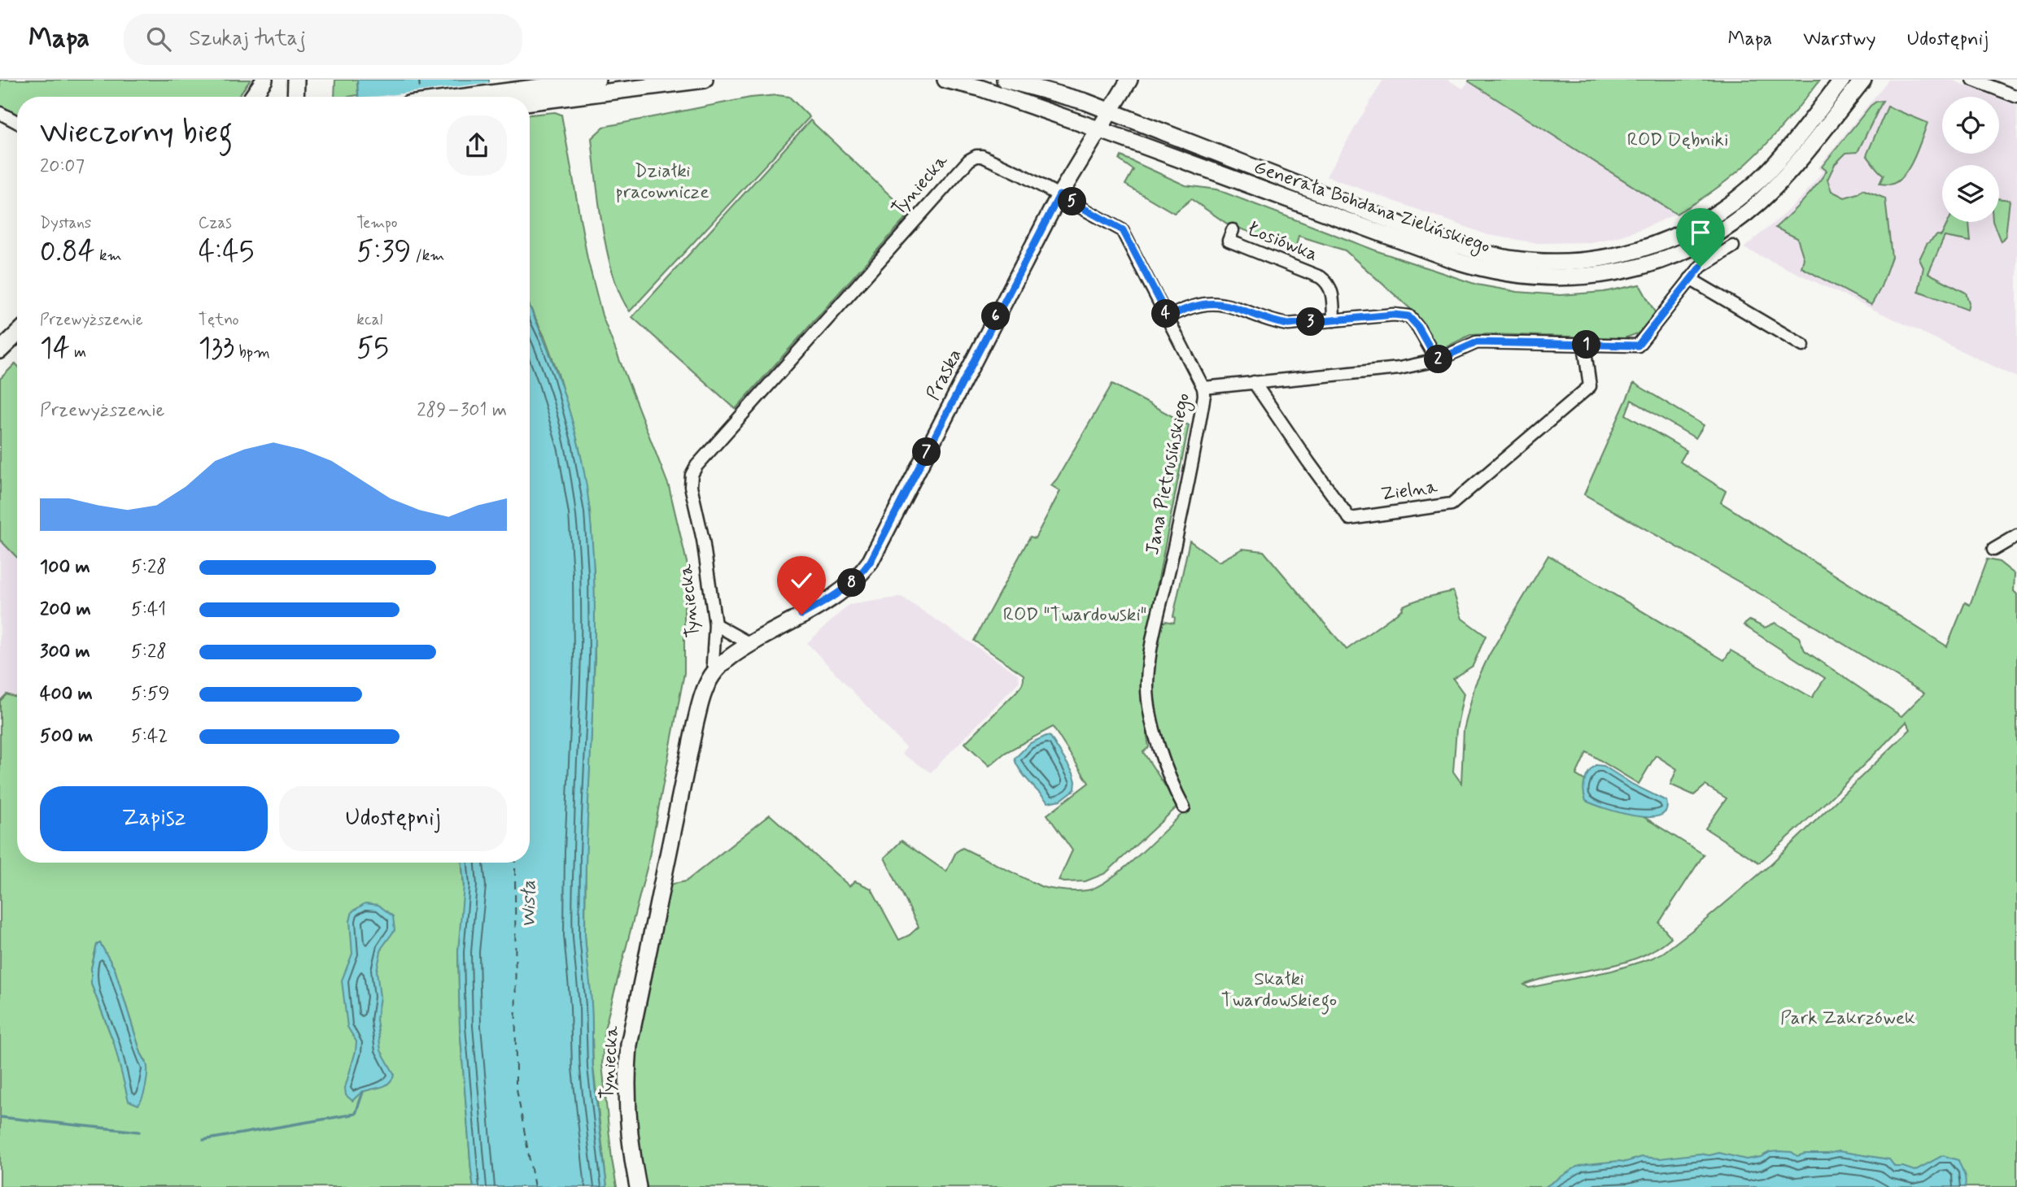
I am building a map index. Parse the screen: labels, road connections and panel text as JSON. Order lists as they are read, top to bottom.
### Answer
{
  "streets": {
    "main road": ["Tyniecka", "Generała Bohdana Zielińskiego", "Praska"],
    "street": ["Łosiówka", "Jana Pietrusińskiego", "Zielna"]
  },
  "crossings": [
    ["Tyniecka", "Praska"],
    ["Tyniecka", "Jana Pietrusińskiego"],
    ["Generała Bohdana Zielińskiego", "Praska"],
    ["Praska", "Jana Pietrusińskiego"]
  ],
  "water": ["Wisła"],
  "parks": [
    "ROD Dębniki",
    "Działki pracownicze",
    "ROD \"Twardowski\"",
    "Skałki Twardowskiego",
    "Park Zakrzówek"
  ],
  "page": {
    "header": "Mapa",
    "search": "Szukaj tutaj",
    "nav": ["Mapa", "Warstwy", "Udostępnij"],
    "heading": ["Wieczorny bieg", "20:07"],
    "pins": [
      "5",
      "4",
      "6",
      "3",
      "1",
      "2",
      "7",
      "8"
    ],
    "stats": [
      ["Dystans", "0.84 km"],
      ["Czas", "4:45"],
      ["Tempo", "5:39 /km"],
      ["Przewyższenie", "14 m"],
      ["Tętno", "133 bpm"],
      ["kcal", "55"]
    ],
    "chart": ["Przewyższenie", "289–301 m"],
    "list": [
      {
        "name": "100 m",
        "note": "5:28"
      },
      {
        "name": "200 m",
        "note": "5:41"
      },
      {
        "name": "300 m",
        "note": "5:28"
      },
      {
        "name": "400 m",
        "note": "5:59"
      },
      {
        "name": "500 m",
        "note": "5:42"
      }
    ],
    "buttons": ["Zapisz", "Udostępnij"]
  }
}
